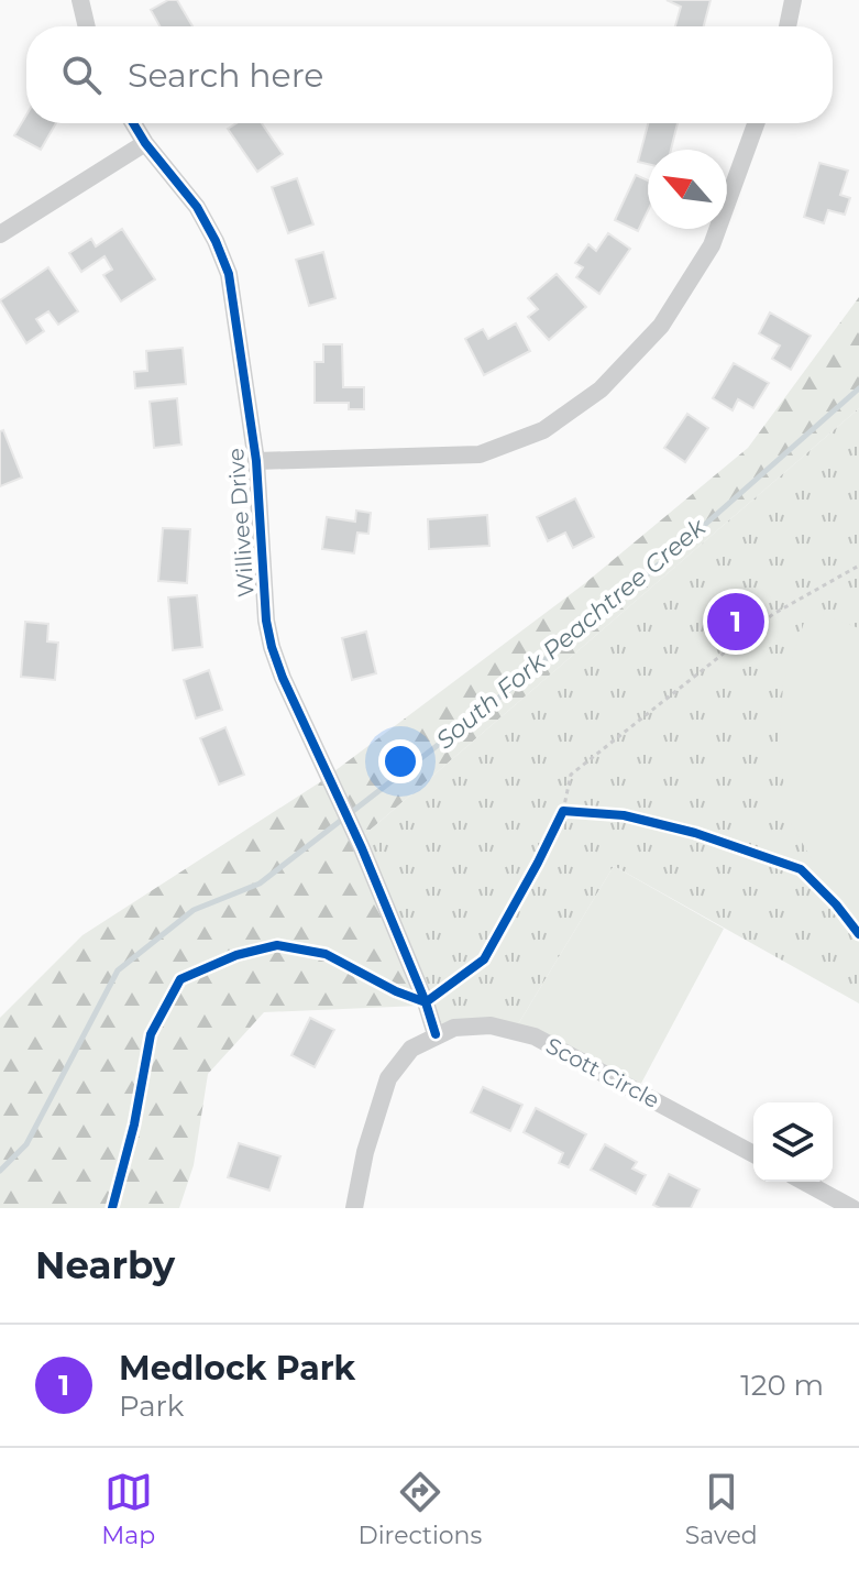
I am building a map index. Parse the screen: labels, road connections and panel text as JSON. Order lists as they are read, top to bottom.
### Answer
{
  "streets": {
    "street": ["Willivee Drive", "Scott Circle"]
  },
  "crossings": [
    ["Willivee Drive", "Scott Circle"]
  ],
  "water": ["South Fork Peachtree Creek"],
  "north": "top left",
  "page": {
    "search": "Search here",
    "pins": "1",
    "heading": "Nearby",
    "list": [
      {
        "mark": "1",
        "name": "Medlock Park",
        "note": "Park",
        "value": "120 m"
      }
    ],
    "nav": ["Map", "Directions", "Saved"]
  }
}
